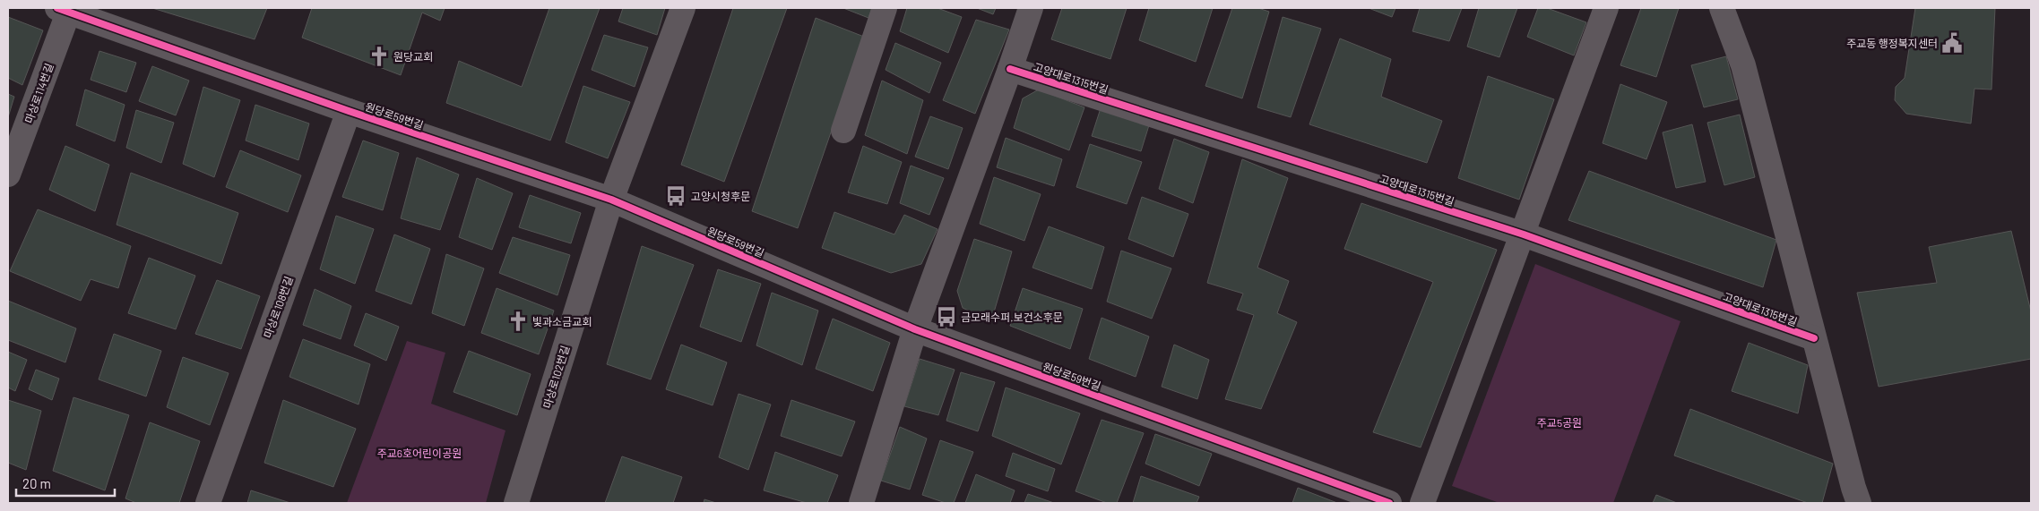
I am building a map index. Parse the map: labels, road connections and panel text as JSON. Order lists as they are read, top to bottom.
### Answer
{
  "streets": {
    "street": [
      "고양대로1315번길",
      "마상로114번길",
      "원당로59번길",
      "마상로108번길",
      "마상로102번길"
    ]
  },
  "crossings": [
    ["마상로114번길", "원당로59번길"],
    ["원당로59번길", "마상로108번길"],
    ["원당로59번길", "마상로102번길"]
  ],
  "parks": ["주교5공원", "주교6호어린이공원"],
  "places": {
    "public building": ["주교동 행정복지센터"],
    "church": ["원당교회", "빛과소금교회"],
    "bus stop": ["고양시청후문", "금모래수퍼.보건소후문"]
  },
  "scale_bar": "20 m"
}
